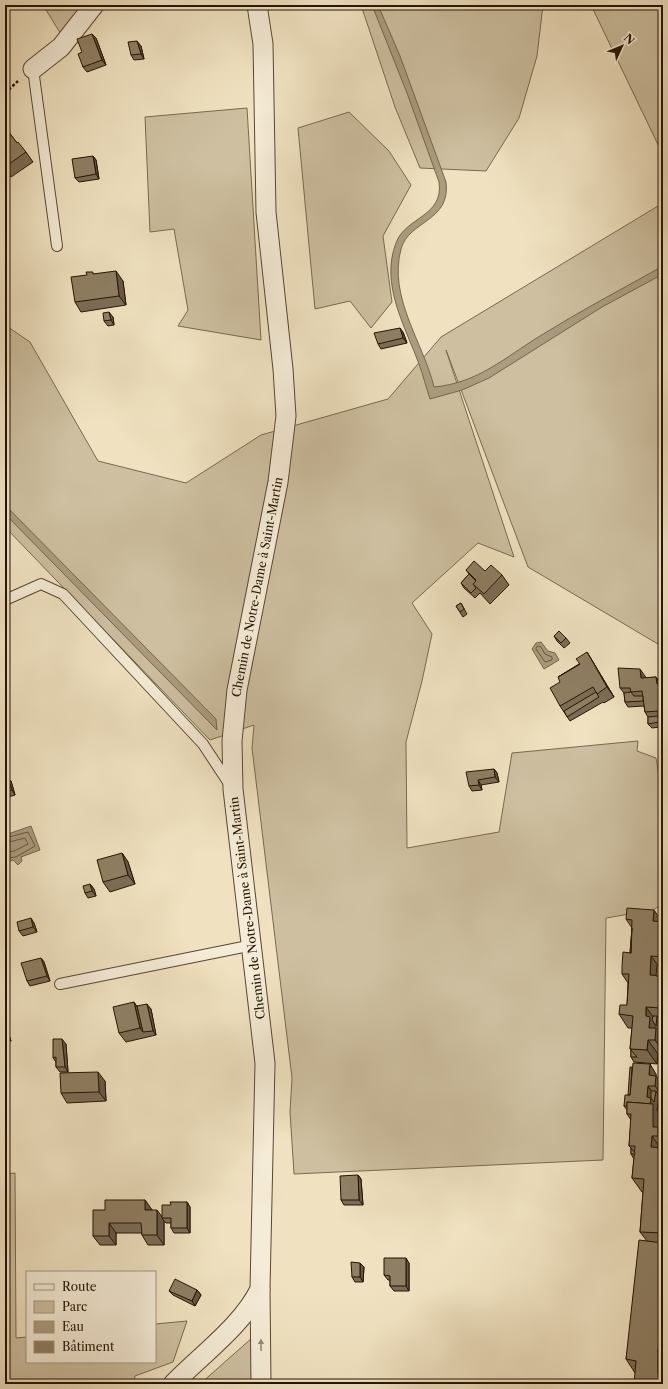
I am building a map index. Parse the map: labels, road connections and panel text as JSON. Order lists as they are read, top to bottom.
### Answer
{
  "streets": {
    "street": ["Chemin de Notre-Dame à Saint-Martin"]
  },
  "legend": [
    "Route",
    "Parc",
    "Eau",
    "Bâtiment"
  ],
  "north": "top right"
}
